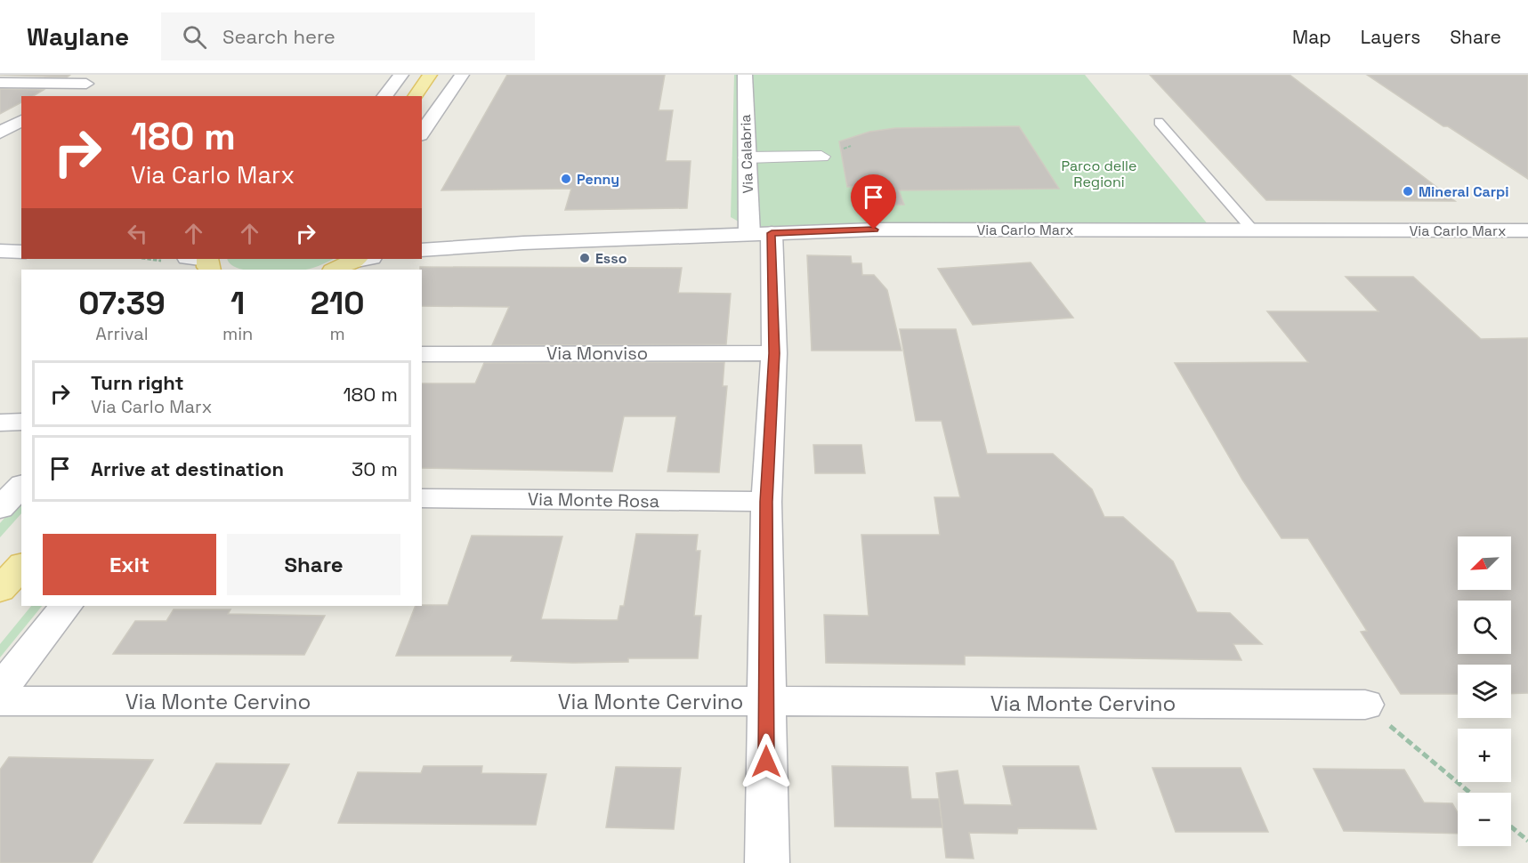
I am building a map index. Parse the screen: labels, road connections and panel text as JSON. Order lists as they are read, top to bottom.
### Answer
{
  "streets": {
    "street": [
      "Via Calabria",
      "Via Carlo Marx",
      "Via Monviso",
      "Via Monte Rosa",
      "Via Monte Cervino"
    ]
  },
  "crossings": [
    ["Via Calabria", "Via Carlo Marx"],
    ["Via Calabria", "Via Monviso"],
    ["Via Calabria", "Via Monte Rosa"],
    ["Via Calabria", "Via Monte Cervino"]
  ],
  "parks": ["Parco delle Regioni"],
  "places": ["Penny", "Mineral Carpi", "Esso"],
  "north": "bottom left",
  "page": {
    "header": "Waylane",
    "search": "Search here",
    "nav": ["Map", "Layers", "Share"],
    "turn": ["180 m", "Via Carlo Marx"],
    "eta": [
      "07:39",
      "Arrival",
      "1",
      "min",
      "210",
      "m"
    ],
    "list": [
      {
        "name": "Turn right",
        "note": "Via Carlo Marx",
        "value": "180 m"
      },
      {
        "name": "Arrive at destination",
        "value": "30 m"
      }
    ],
    "buttons": ["Exit", "Share"],
    "map_buttons": ["+", "−"]
  }
}
